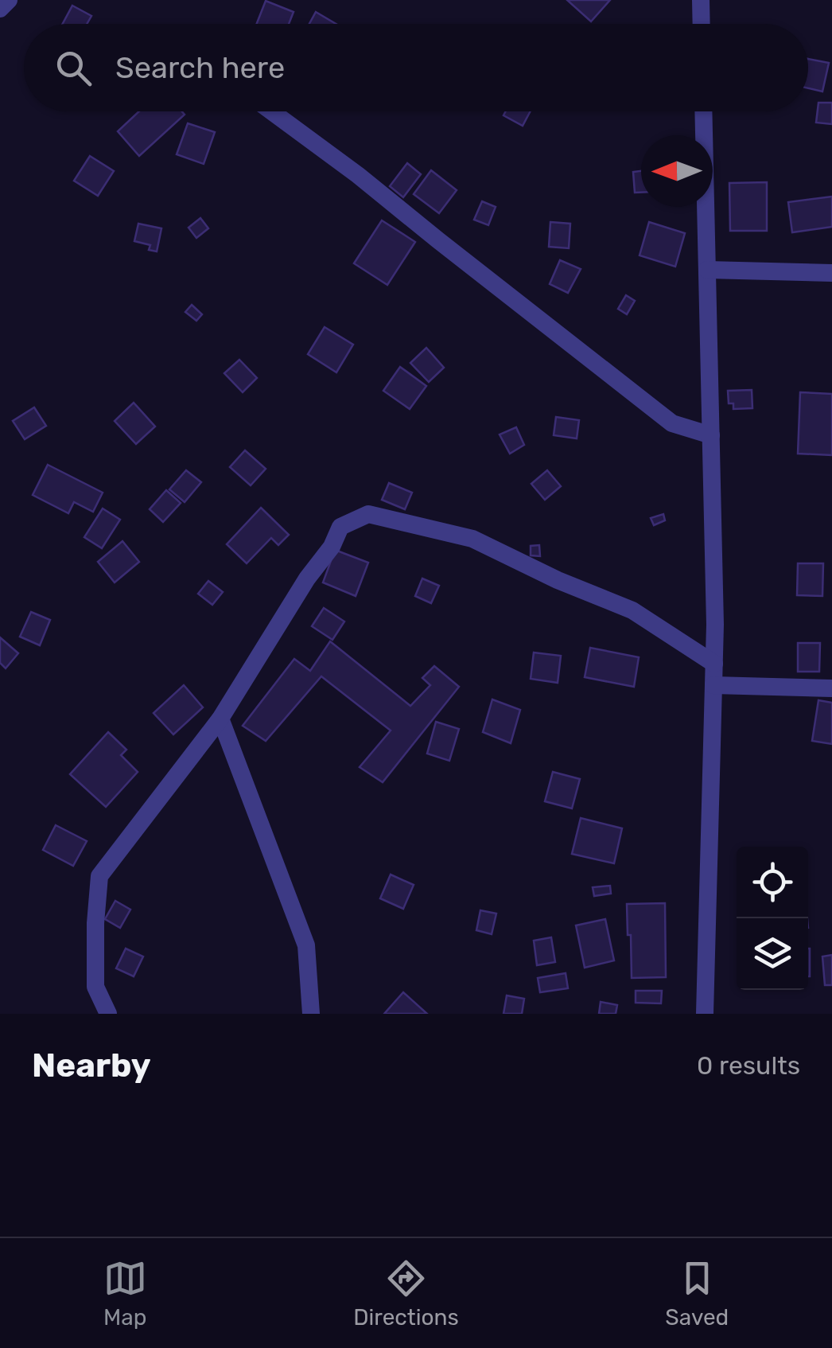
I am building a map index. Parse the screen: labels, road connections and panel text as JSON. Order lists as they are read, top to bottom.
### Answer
{
  "north": "left",
  "page": {
    "search": "Search here",
    "heading": ["Nearby", "0 results"],
    "nav": ["Map", "Directions", "Saved"]
  }
}
